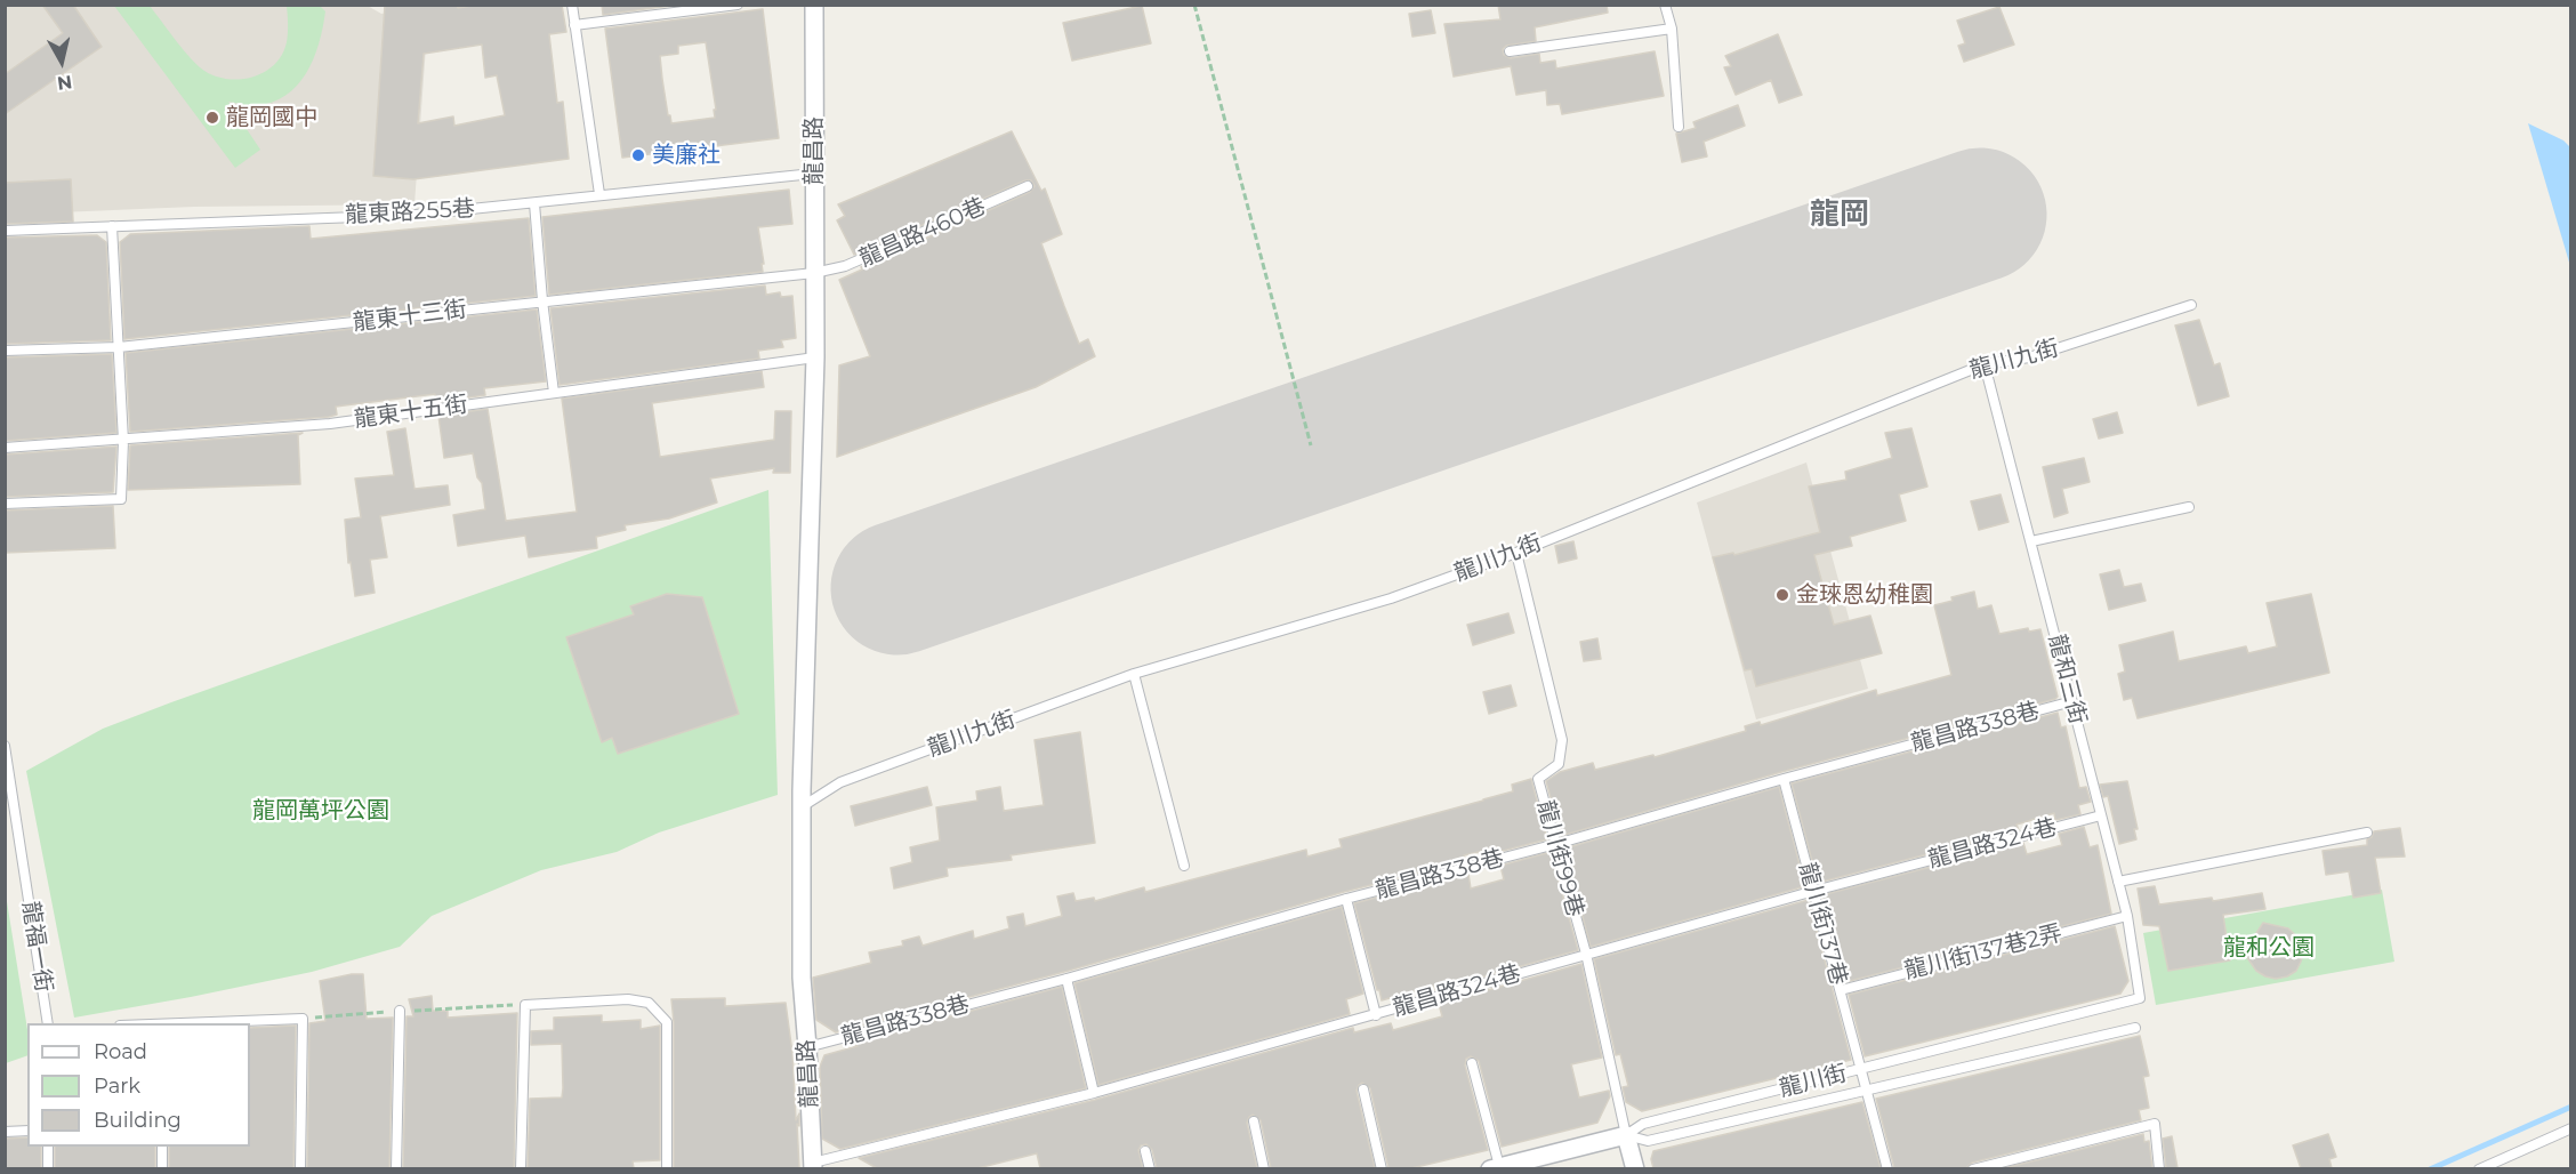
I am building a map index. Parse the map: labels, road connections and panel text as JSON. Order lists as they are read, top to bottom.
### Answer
{
  "streets": {
    "street": ["龍昌路", "龍川街"],
    "lane": [
      "龍東路255巷",
      "龍昌路460巷",
      "龍東十三街",
      "龍川九街",
      "龍東十五街",
      "龍和三街",
      "龍昌路338巷",
      "龍昌路324巷",
      "龍川街99巷",
      "龍川街137巷",
      "龍福一街",
      "龍川街137巷2弄"
    ]
  },
  "crossings": [
    ["龍昌路", "龍東路255巷"],
    ["龍昌路", "龍昌路460巷"],
    ["龍昌路", "龍東十三街"],
    ["龍昌路", "龍川九街"],
    ["龍昌路", "龍東十五街"],
    ["龍昌路", "龍昌路338巷"],
    ["龍昌路", "龍昌路324巷"],
    ["龍昌路460巷", "龍東十三街"],
    ["龍川九街", "龍和三街"],
    ["龍川九街", "龍川街99巷"],
    ["龍和三街", "龍昌路338巷"],
    ["龍和三街", "龍昌路324巷"],
    ["龍和三街", "龍川街137巷2弄"],
    ["龍和三街", "龍川街"],
    ["龍昌路338巷", "龍川街99巷"],
    ["龍昌路338巷", "龍川街137巷"],
    ["龍昌路324巷", "龍川街99巷"],
    ["龍昌路324巷", "龍川街137巷"],
    ["龍川街99巷", "龍川街"],
    ["龍川街137巷", "龍川街137巷2弄"],
    ["龍川街137巷", "龍川街"]
  ],
  "districts": ["龍岡"],
  "parks": ["龍岡萬坪公園", "龍和公園"],
  "places": ["龍岡國中", "美廉社", "金琜恩幼稚園"],
  "legend": ["Road", "Park", "Building"],
  "north": "bottom"
}
